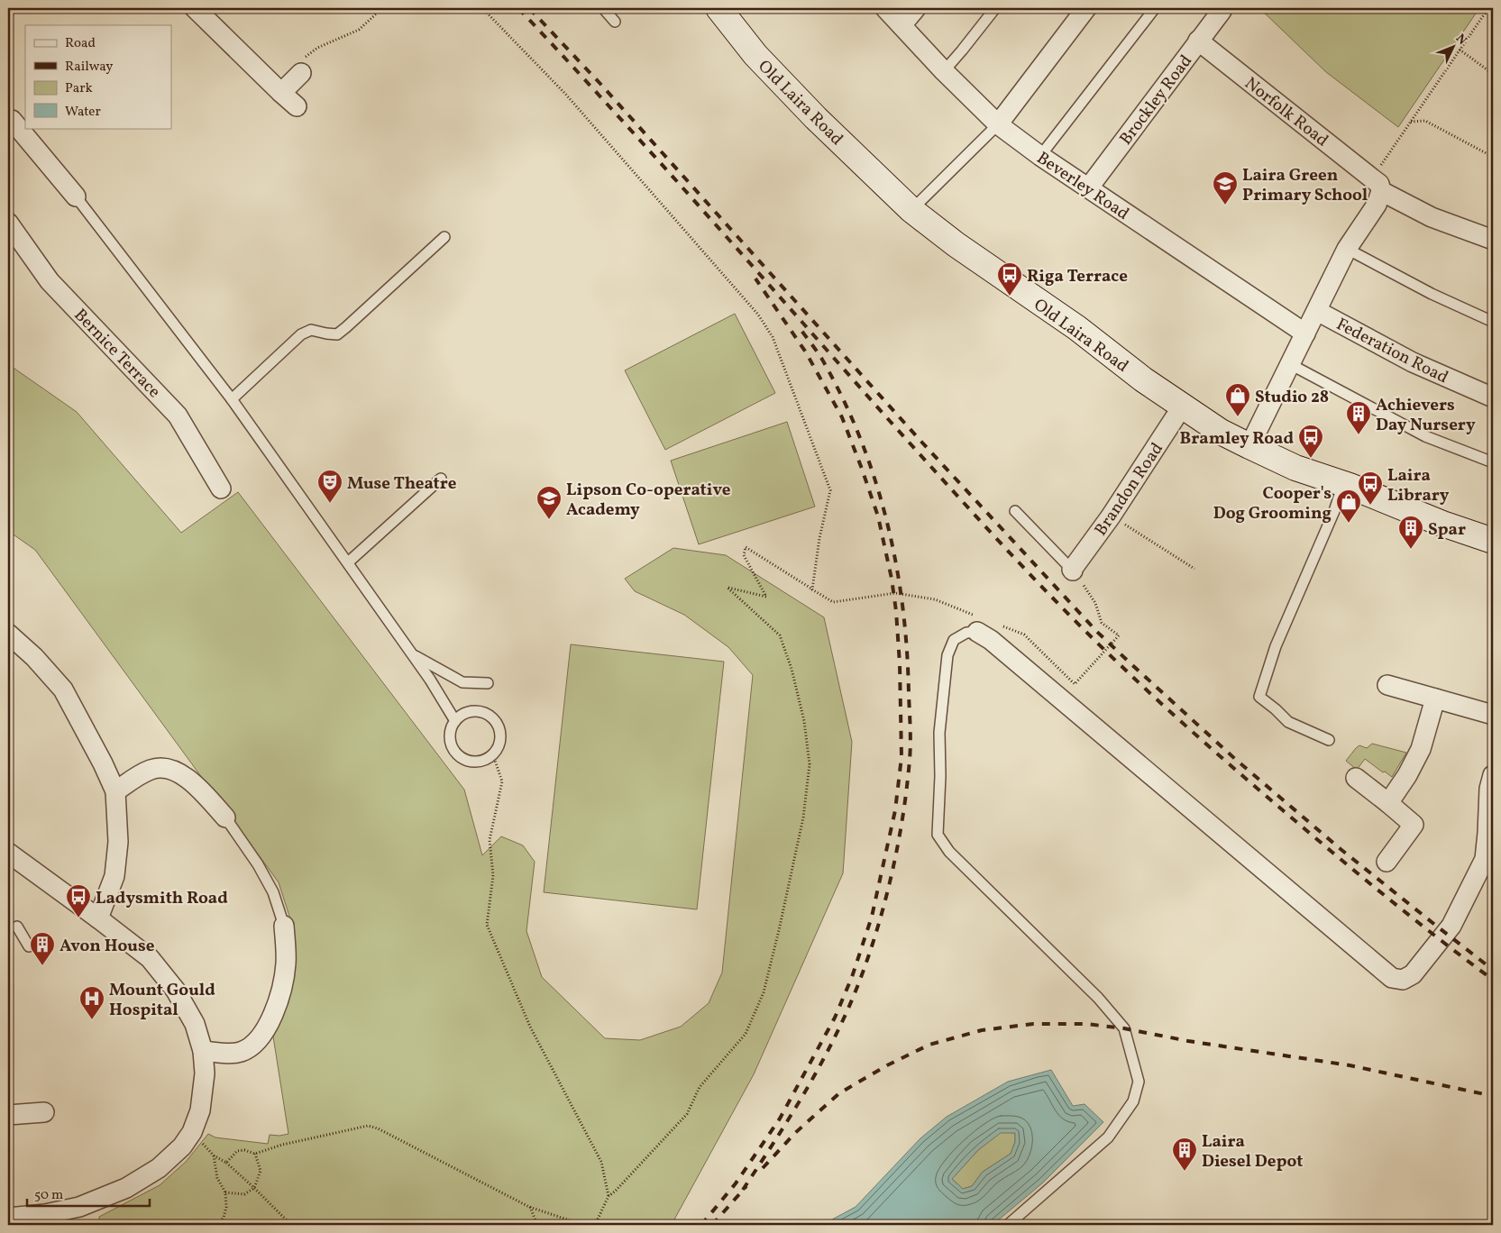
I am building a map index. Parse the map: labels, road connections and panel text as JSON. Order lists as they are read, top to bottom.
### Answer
{
  "streets": {
    "main road": ["Old Laira Road"],
    "street": [
      "Brockley Road",
      "Norfolk Road",
      "Beverley Road",
      "Federation Road",
      "Bernice Terrace",
      "Brandon Road"
    ]
  },
  "crossings": [
    ["Brockley Road", "Norfolk Road"],
    ["Brockley Road", "Beverley Road"],
    ["Old Laira Road", "Brandon Road"]
  ],
  "places": {
    "school or university": ["Laira Green Primary School", "Lipson Co-operative Academy"],
    "bus stop": [
      "Riga Terrace",
      "Bramley Road",
      "Laira Library",
      "Ladysmith Road"
    ],
    "shop": ["Studio 28", "Cooper's Dog Grooming"],
    "building": [
      "Achievers Day Nursery",
      "Spar",
      "Avon House",
      "Laira Diesel Depot"
    ],
    "theatre": ["Muse Theatre"],
    "hospital": ["Mount Gould Hospital"]
  },
  "legend": [
    "Road",
    "Railway",
    "Park",
    "Water"
  ],
  "scale_bar": "50 m",
  "north": "top right"
}
